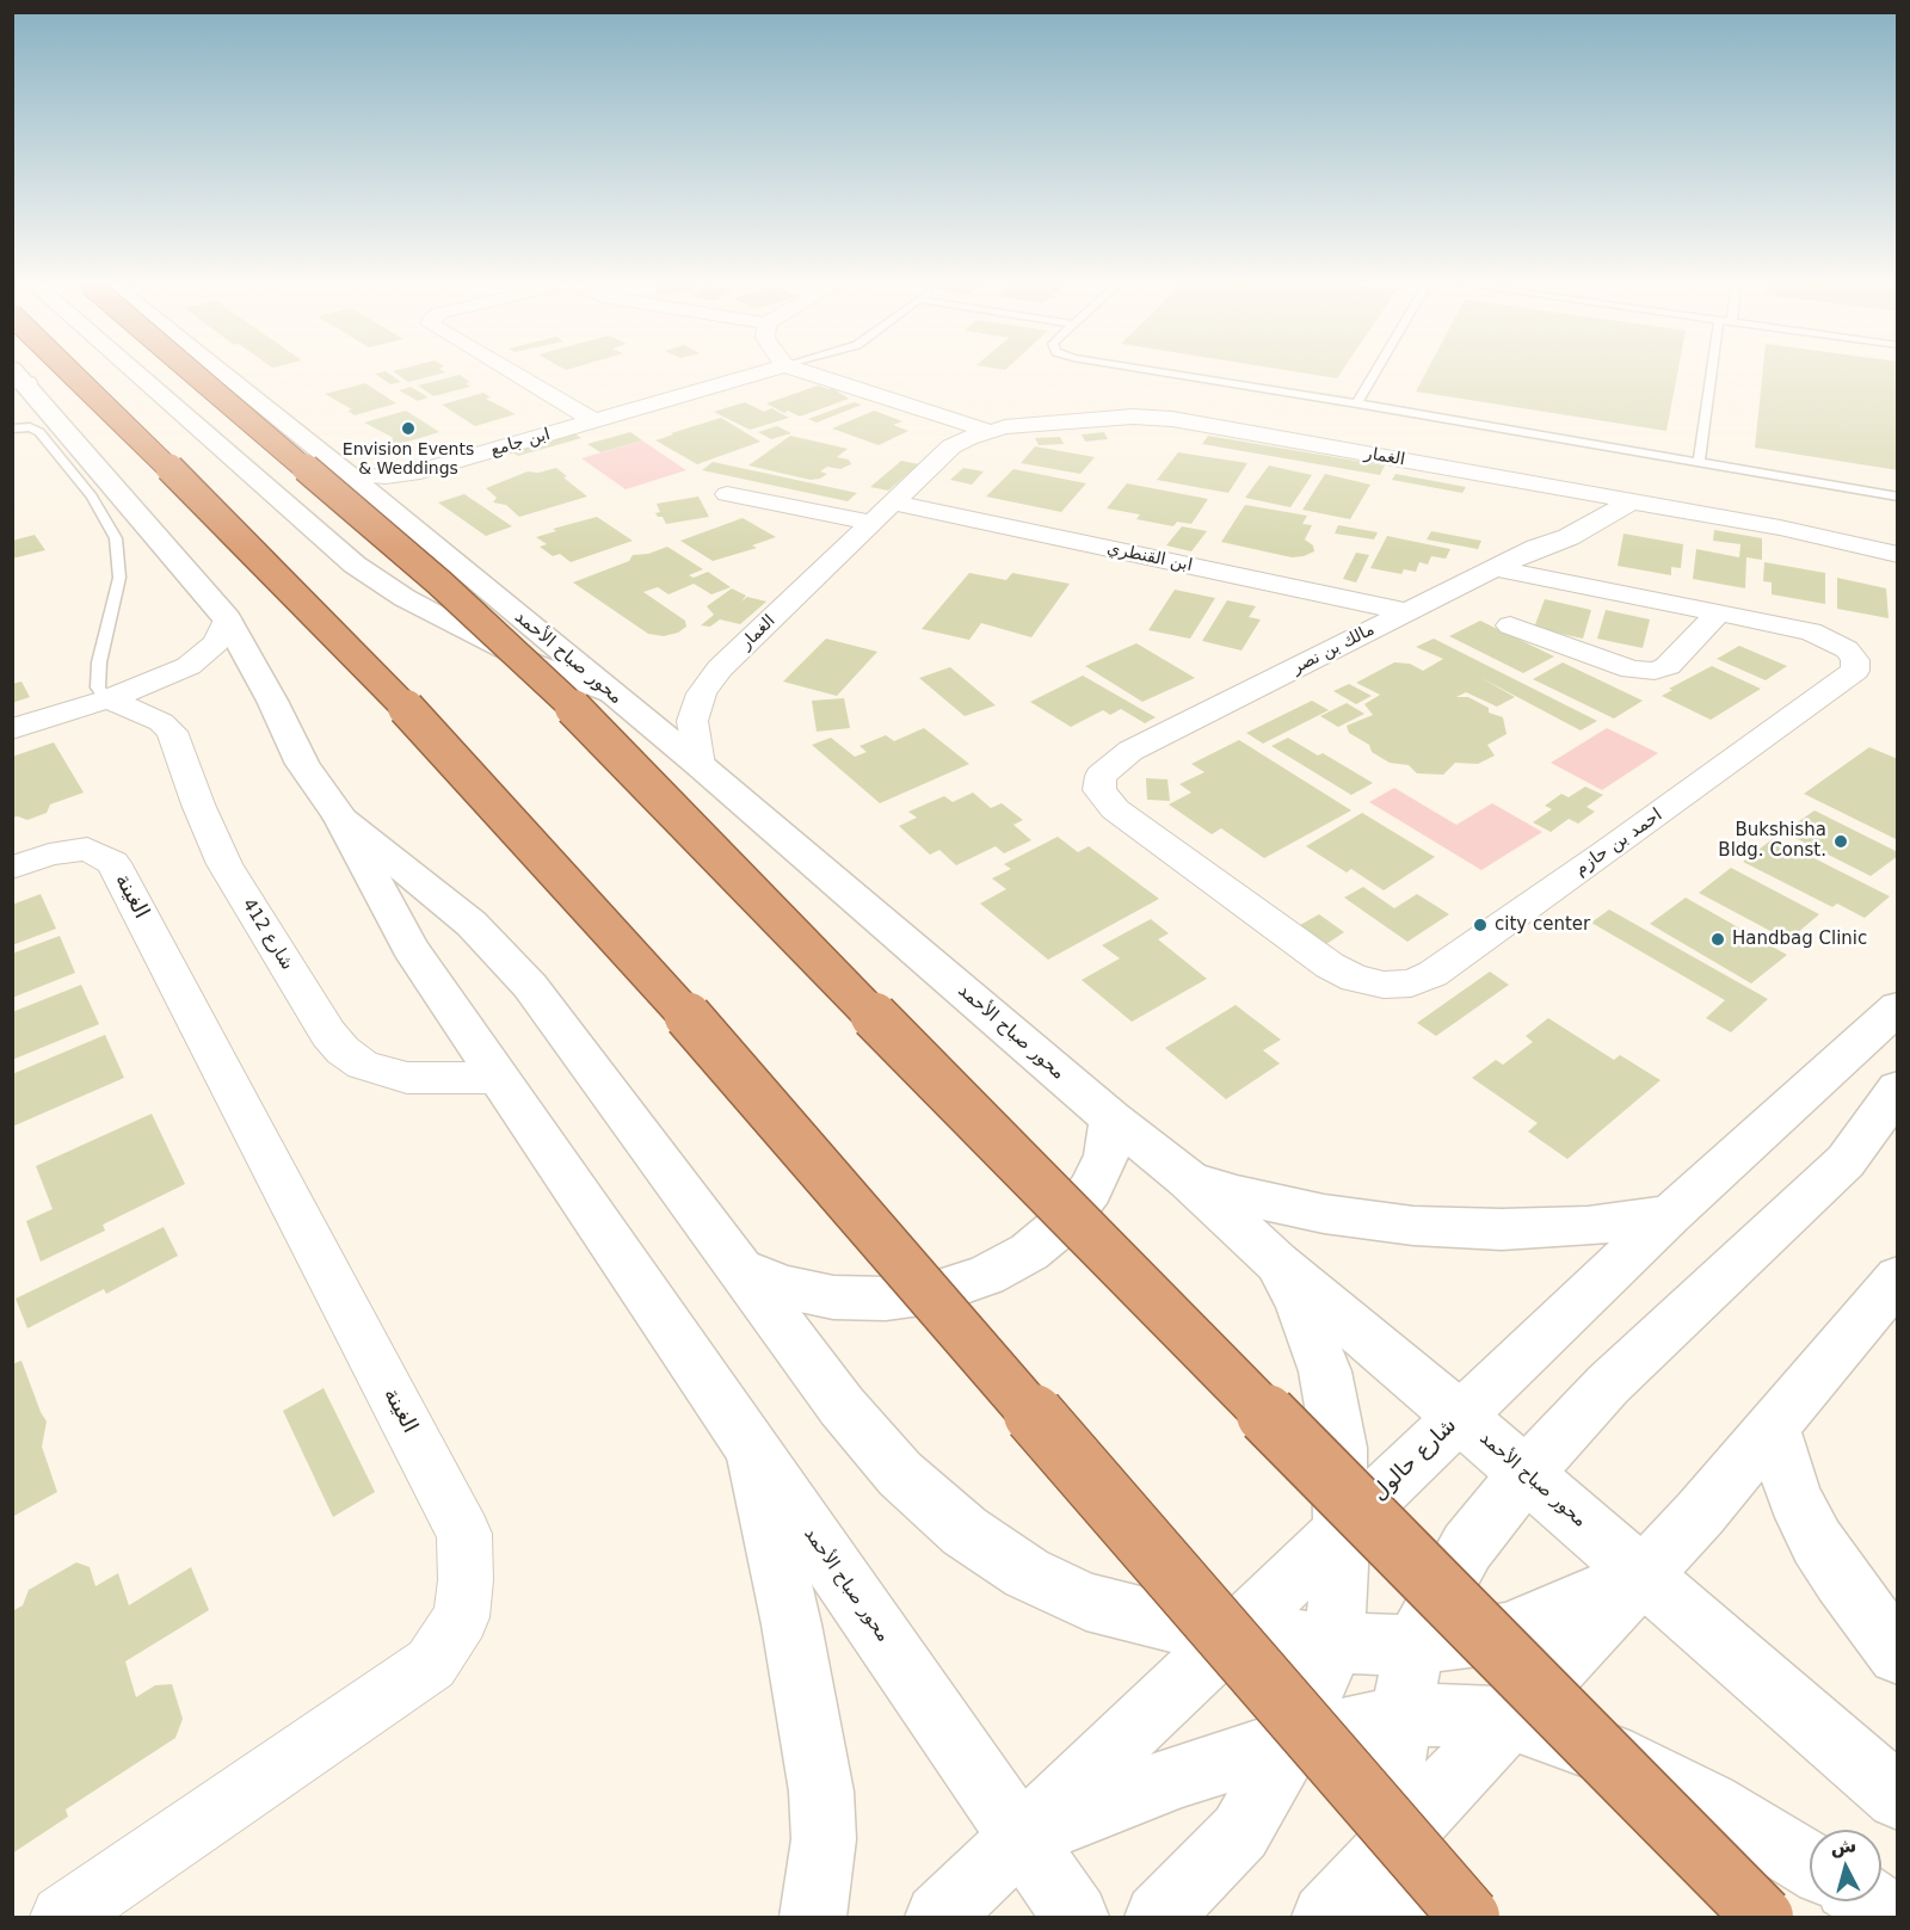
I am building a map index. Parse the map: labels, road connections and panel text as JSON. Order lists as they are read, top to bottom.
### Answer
{
  "streets": {
    "highway": ["محور صباح الأحمد"],
    "main road": ["شارع حالول"],
    "street": [
      "ابن جامع",
      "الغمار",
      "ابن القنطري",
      "مالك بن نصر",
      "احمد بن حازم",
      "الغينة",
      "شارع 412"
    ]
  },
  "crossings": [
    ["ابن جامع", "محور صباح الأحمد"],
    ["الغمار", "ابن القنطري"],
    ["الغمار", "مالك بن نصر"],
    ["الغمار", "محور صباح الأحمد"],
    ["ابن القنطري", "مالك بن نصر"],
    ["مالك بن نصر", "احمد بن حازم"],
    ["محور صباح الأحمد", "شارع 412"],
    ["محور صباح الأحمد", "شارع حالول"]
  ],
  "places": [
    "Envision Events & Weddings",
    "Bukshisha Bldg. Const.",
    "city center",
    "Handbag Clinic"
  ],
  "north": "top"
}
